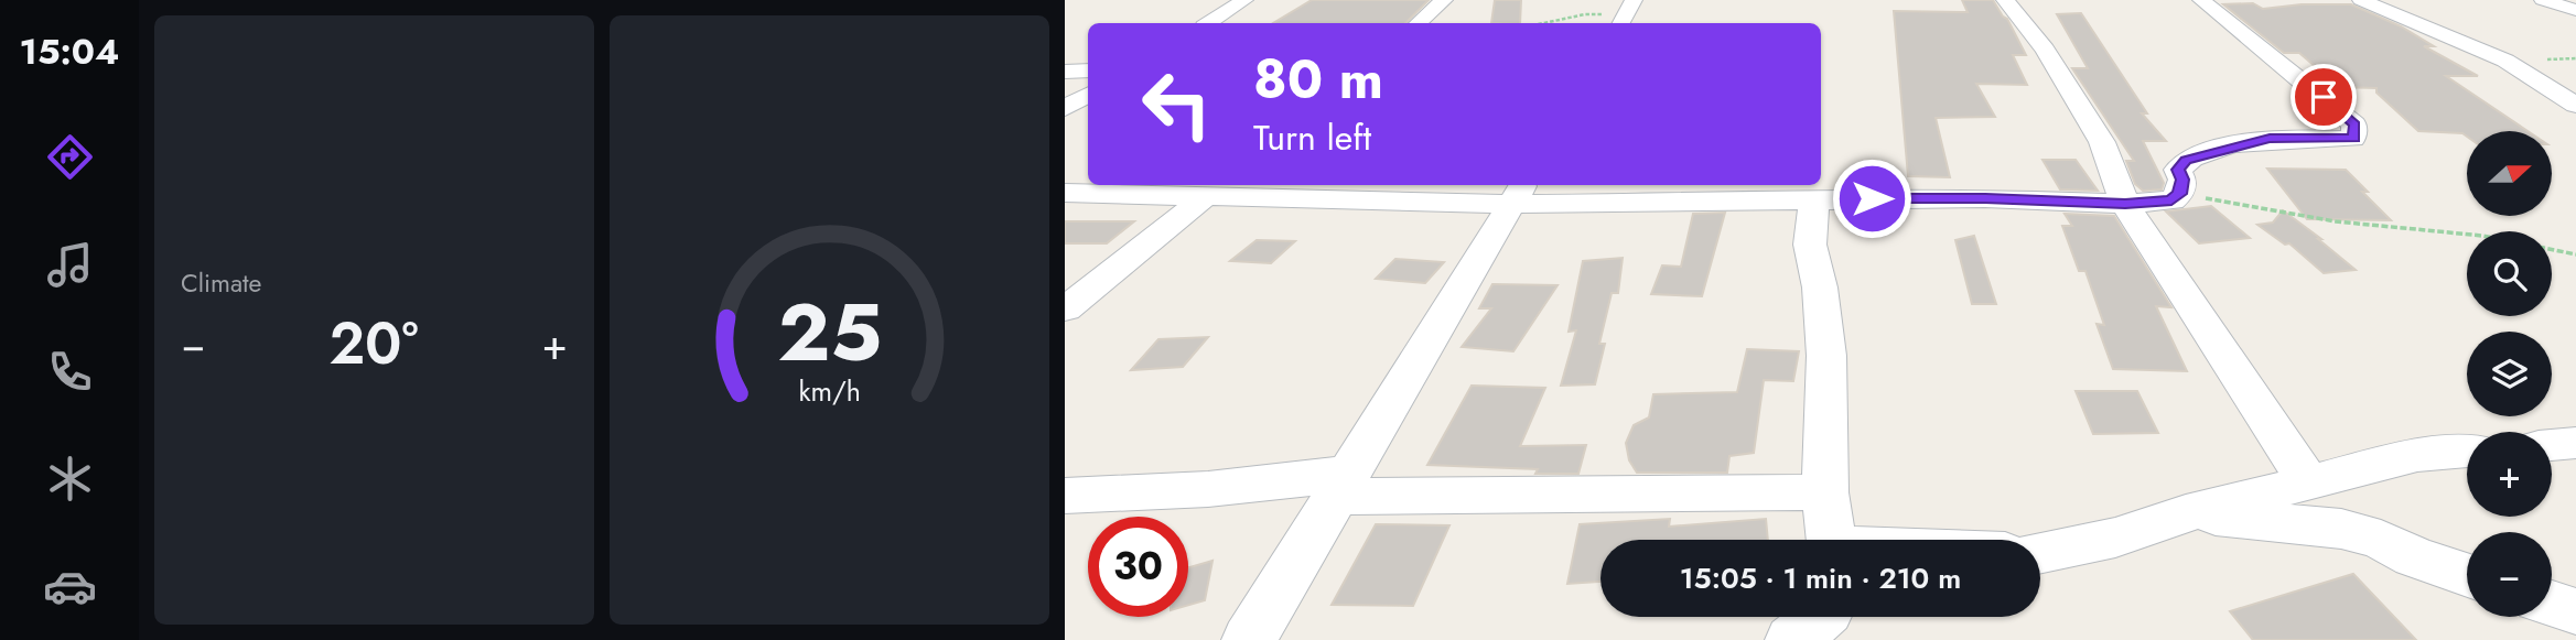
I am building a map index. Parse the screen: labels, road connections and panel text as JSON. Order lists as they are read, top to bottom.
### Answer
{
  "north": "right",
  "page": {
    "tabs": "15:04",
    "tile": "Climate",
    "turn": ["80 m", "Turn left"],
    "map_buttons": ["+", "−"],
    "heat": ["−", "20°", "+"],
    "limit": "30",
    "trip": "15:05 · 1 min · 210 m",
    "gauge": ["25", "km/h"]
  }
}
